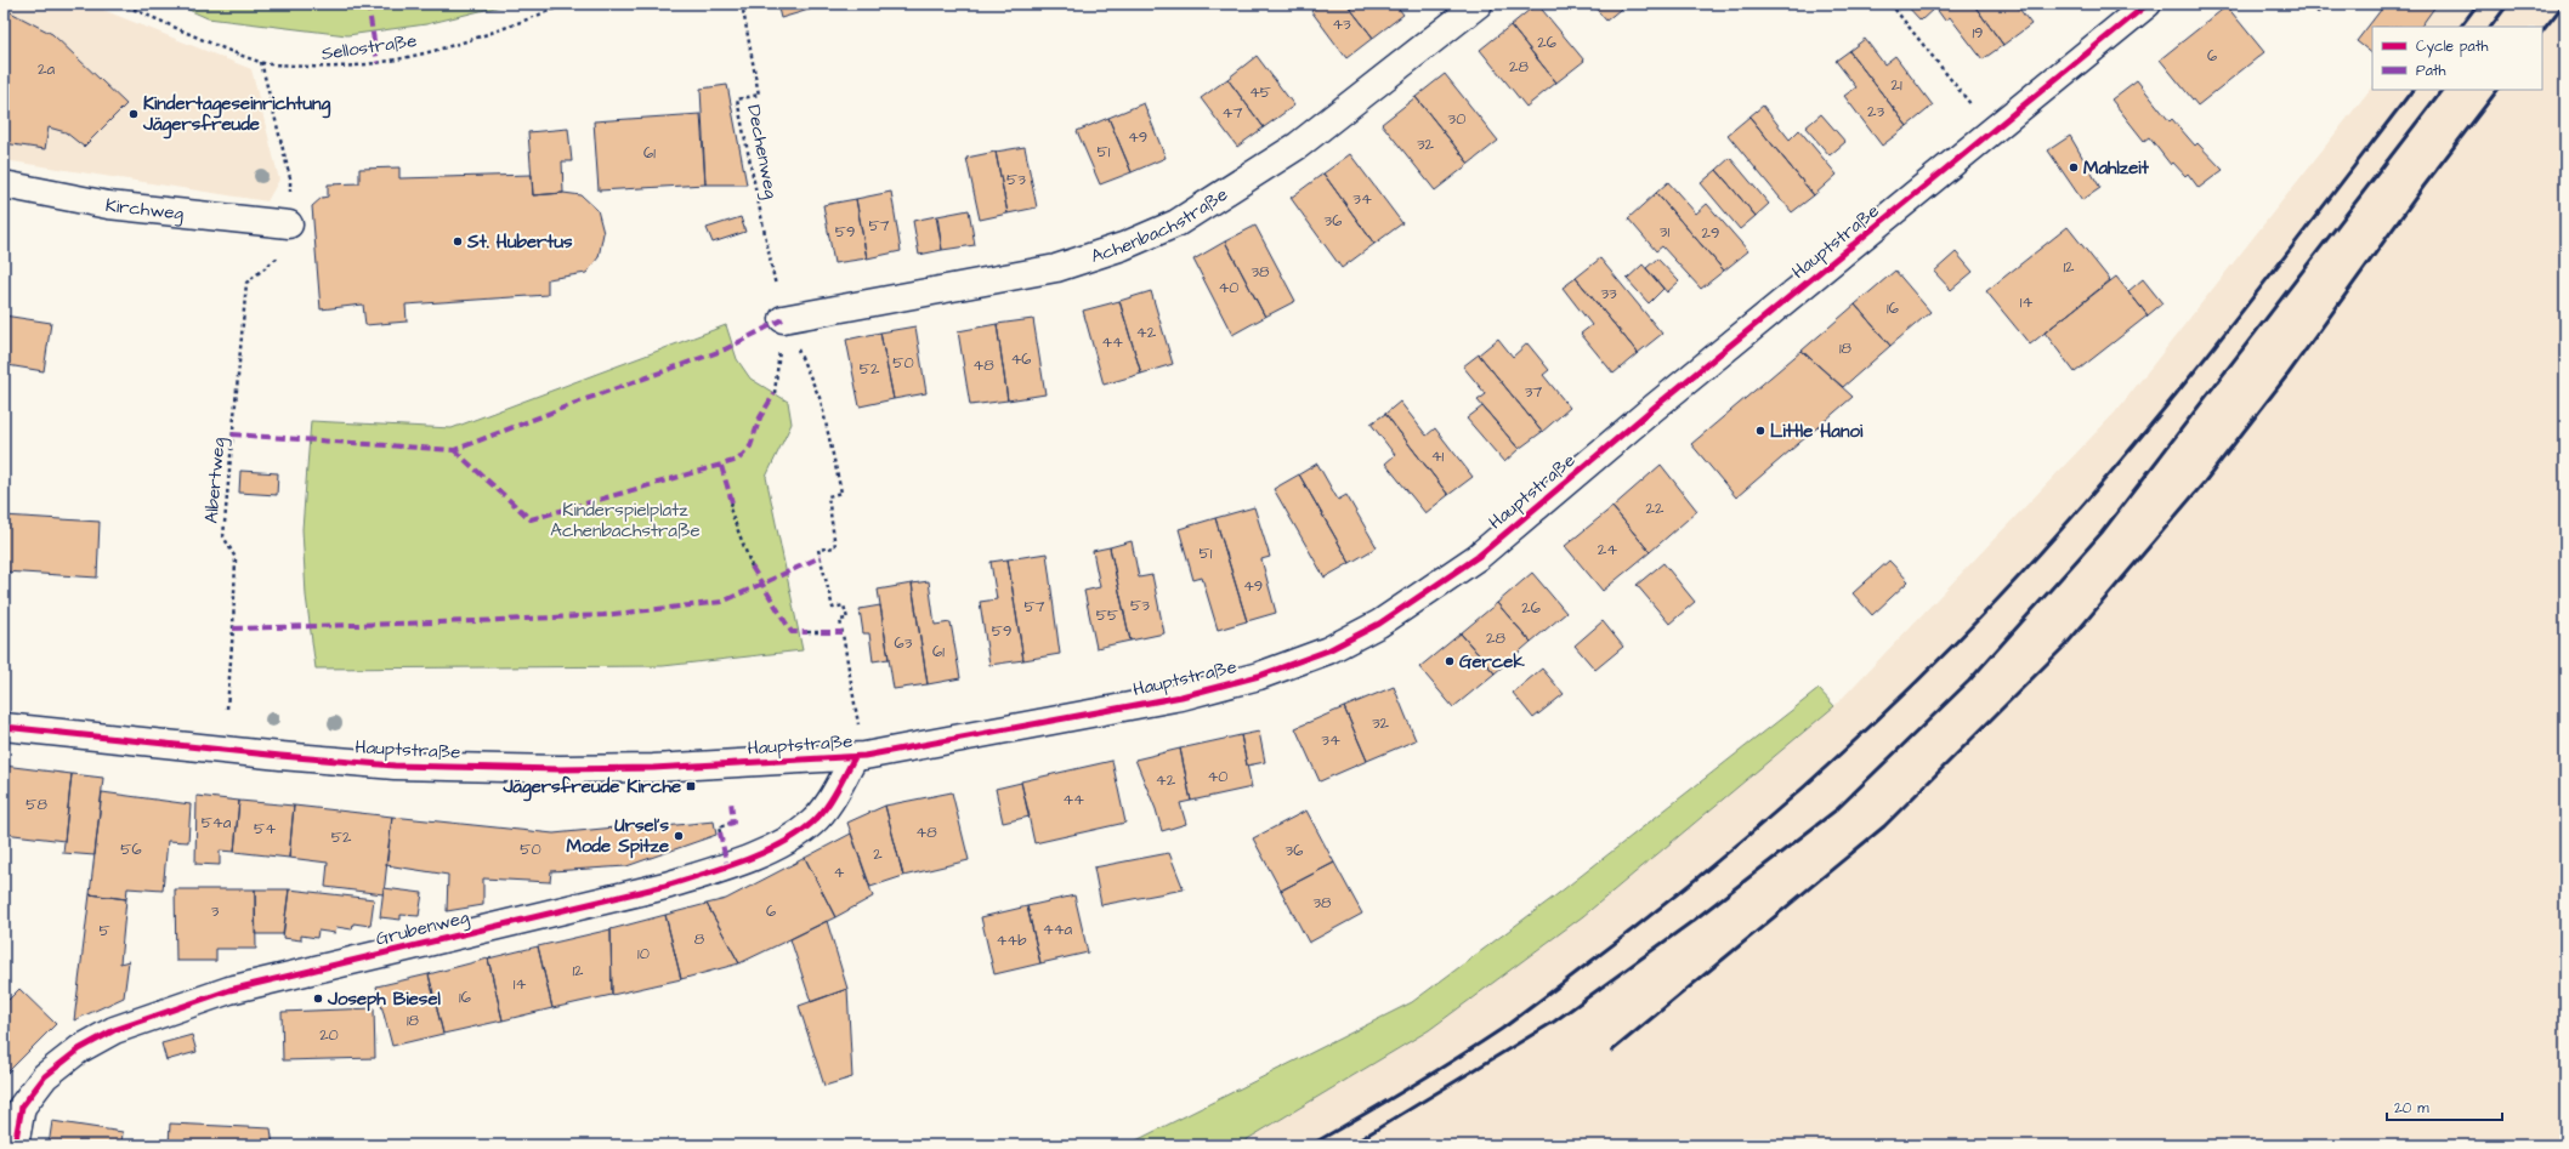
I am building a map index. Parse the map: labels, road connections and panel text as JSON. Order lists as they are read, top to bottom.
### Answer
{
  "streets": {
    "main road": [
      "Kirchweg",
      "Achenbachstraße",
      "Hauptstraße",
      "Grubenweg"
    ],
    "path": ["Sellostraße", "Dechenweg", "Albertweg"]
  },
  "crossings": [
    ["Dechenweg", "Achenbachstraße"],
    ["Hauptstraße", "Grubenweg"]
  ],
  "parks": ["Kinderspielplatz Achenbachstraße"],
  "places": {
    "other": [
      "Kindertageseinrichtung Jägersfreude",
      "Mahlzeit",
      "St. Hubertus",
      "Little Hanoi",
      "Gercek",
      "Ursel's Mode Spitze",
      "Joseph Biesel"
    ],
    "transit": ["Jägersfreude Kirche"]
  },
  "house_numbers": [
    "43",
    "19",
    "26",
    "6",
    "28",
    "2a",
    "21",
    "45",
    "23",
    "47",
    "30",
    "49",
    "32",
    "51",
    "61",
    "53",
    "34",
    "36",
    "57",
    "59",
    "31",
    "29",
    "12",
    "38",
    "40",
    "33",
    "14",
    "16",
    "42",
    "44",
    "18",
    "46",
    "50",
    "48",
    "52",
    "37",
    "41",
    "22",
    "24",
    "51",
    "49",
    "53",
    "57",
    "26",
    "55",
    "59",
    "28",
    "63",
    "61",
    "32",
    "34",
    "40",
    "42",
    "44",
    "58",
    "54a",
    "54",
    "48",
    "52",
    "56",
    "50",
    "36",
    "2",
    "4",
    "38",
    "3",
    "6",
    "44a",
    "5",
    "8",
    "44b",
    "10",
    "12",
    "14",
    "16",
    "18",
    "20"
  ],
  "legend": ["Cycle path", "Path"],
  "scale_bar": "20 m"
}
